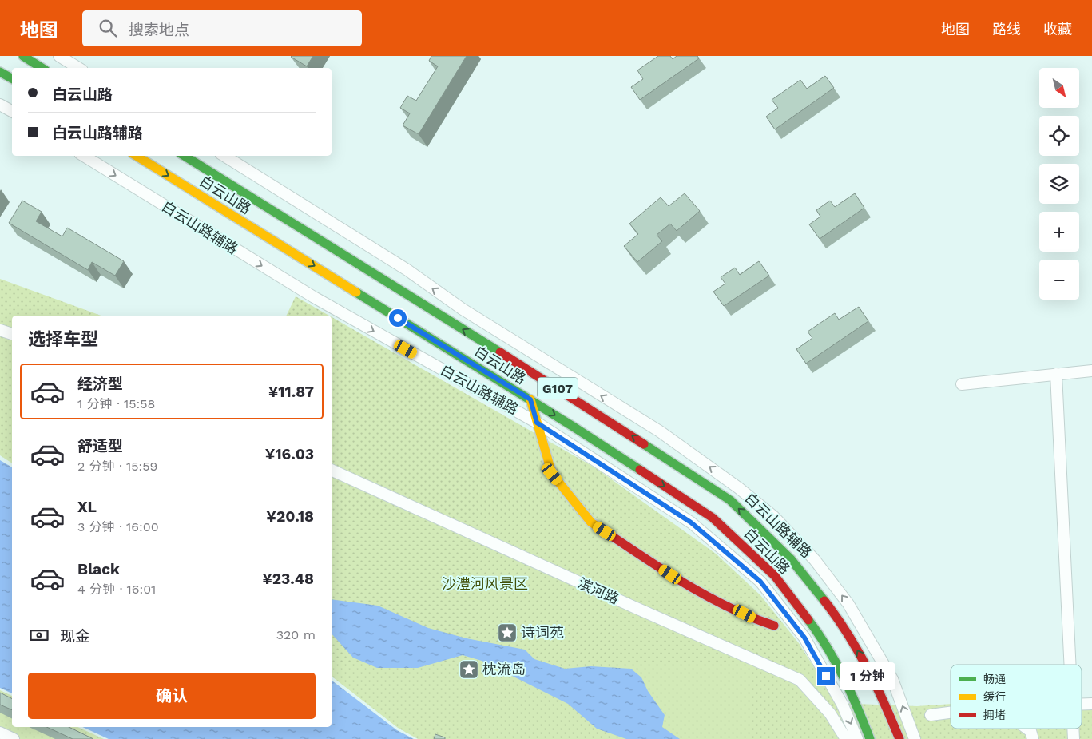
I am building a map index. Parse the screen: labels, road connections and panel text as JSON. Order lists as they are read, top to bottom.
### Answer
{
  "streets": {
    "main road": ["白云山路", "G107"],
    "street": ["白云山路辅路", "滨河路"]
  },
  "parks": ["沙澧河风景区"],
  "places": {
    "place": ["诗词苑", "枕流岛"]
  },
  "legend": ["畅通", "缓行", "拥堵"],
  "north": "bottom right",
  "page": {
    "header": "地图",
    "search": "搜索地点",
    "nav": ["地图", "路线", "收藏"],
    "map_buttons": ["+", "−"],
    "banner": ["白云山路", "白云山路辅路"],
    "heading": "选择车型",
    "list": [
      {
        "name": "经济型",
        "note": "1 分钟 · 15:58",
        "value": "¥11.87"
      },
      {
        "name": "舒适型",
        "note": "2 分钟 · 15:59",
        "value": "¥16.03"
      },
      {
        "name": "XL",
        "note": "3 分钟 · 16:00",
        "value": "¥20.18"
      },
      {
        "name": "Black",
        "note": "4 分钟 · 16:01",
        "value": "¥23.48"
      }
    ],
    "pay": ["现金", "320 m"],
    "bubble": "1 分钟",
    "buttons": "确认"
  }
}
